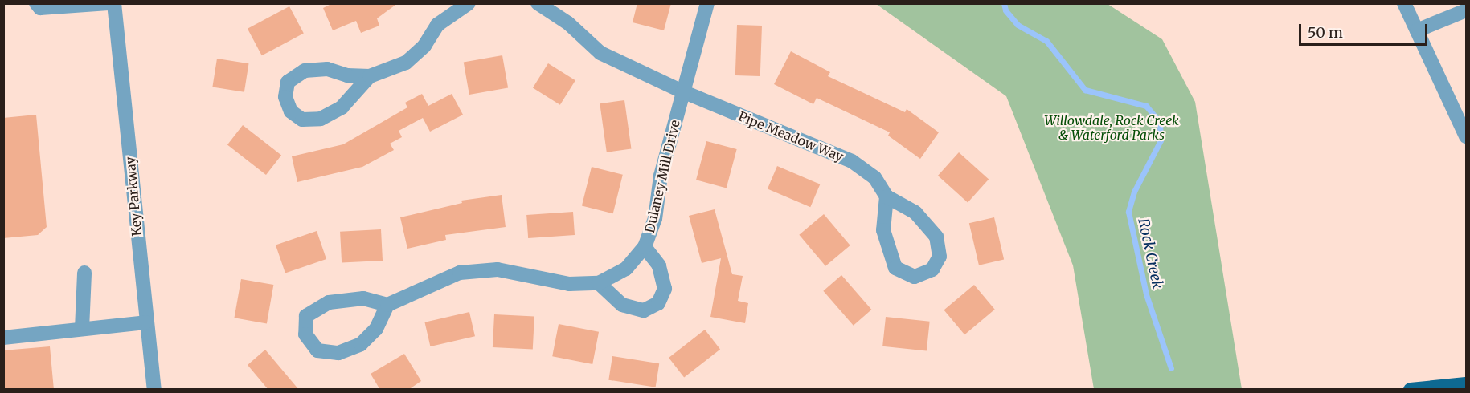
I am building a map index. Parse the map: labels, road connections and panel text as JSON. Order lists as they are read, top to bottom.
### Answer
{
  "streets": {
    "street": ["Pipe Meadow Way", "Dulaney Mill Drive", "Key Parkway"]
  },
  "crossings": [
    ["Pipe Meadow Way", "Dulaney Mill Drive"]
  ],
  "water": ["Rock Creek"],
  "parks": ["Willowdale, Rock Creek & Waterford Parks"],
  "scale_bar": "50 m"
}
